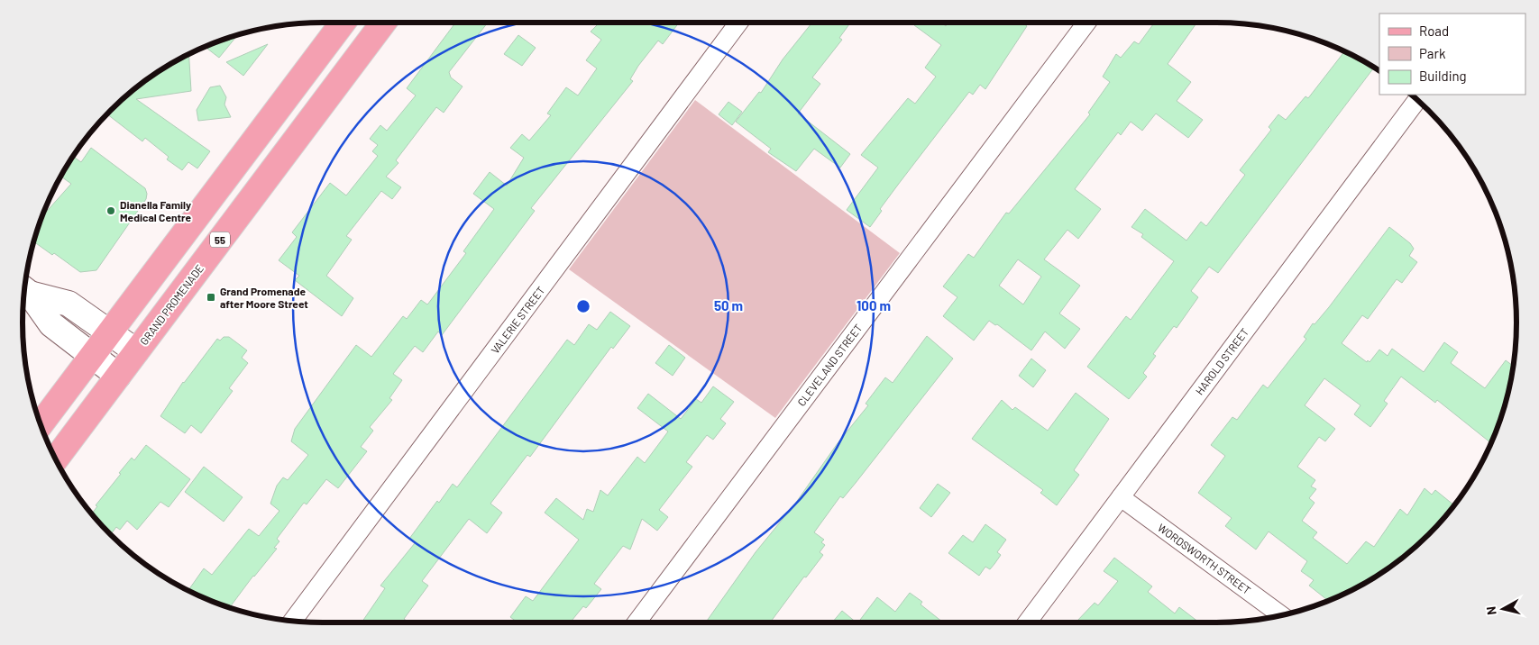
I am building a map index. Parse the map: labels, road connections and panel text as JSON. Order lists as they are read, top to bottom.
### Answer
{
  "streets": {
    "main road": ["55", "GRAND PROMENADE"],
    "street": [
      "VALERIE STREET",
      "HAROLD STREET",
      "CLEVELAND STREET",
      "WORDSWORTH STREET"
    ]
  },
  "crossings": [
    ["HAROLD STREET", "WORDSWORTH STREET"]
  ],
  "places": {
    "other": ["Dianella Family Medical Centre"],
    "transit": ["Grand Promenade after Moore Street"]
  },
  "legend": ["Road", "Park", "Building"],
  "north": "left",
  "rings": ["50 m", "100 m"]
}
